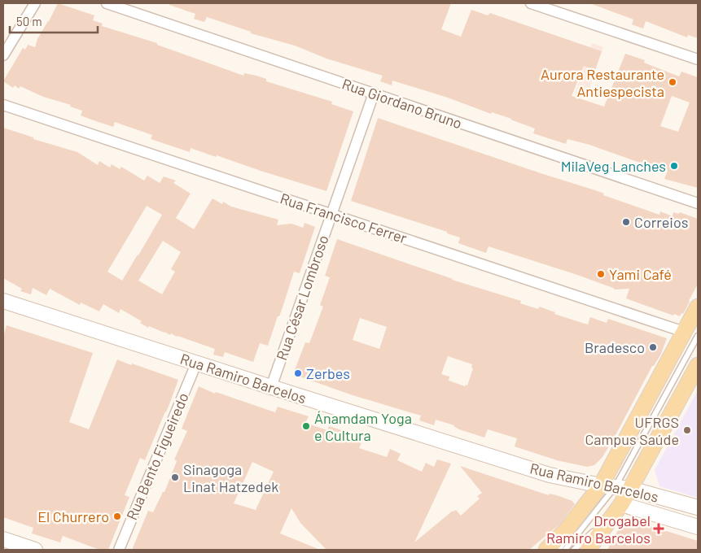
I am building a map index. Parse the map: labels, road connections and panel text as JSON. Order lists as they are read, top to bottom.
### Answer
{
  "streets": {
    "street": [
      "Rua Giordano Bruno",
      "Rua Francisco Ferrer",
      "Rua César Lombroso",
      "Rua Ramiro Barcelos",
      "Rua Bento Figueiredo"
    ]
  },
  "crossings": [
    ["Rua Giordano Bruno", "Rua César Lombroso"],
    ["Rua Francisco Ferrer", "Rua César Lombroso"],
    ["Rua César Lombroso", "Rua Ramiro Barcelos"],
    ["Rua Ramiro Barcelos", "Rua Bento Figueiredo"]
  ],
  "places": {
    "other": [
      "Aurora Restaurante Antiespecista",
      "MilaVeg Lanches",
      "Correios",
      "Yami Café",
      "Bradesco",
      "Zerbes",
      "Ánamdam Yoga e Cultura",
      "UFRGS Campus Saúde",
      "Sinagoga Linat Hatzedek",
      "El Churrero"
    ],
    "health": ["Drogabel Ramiro Barcelos"]
  },
  "scale_bar": "50 m"
}
